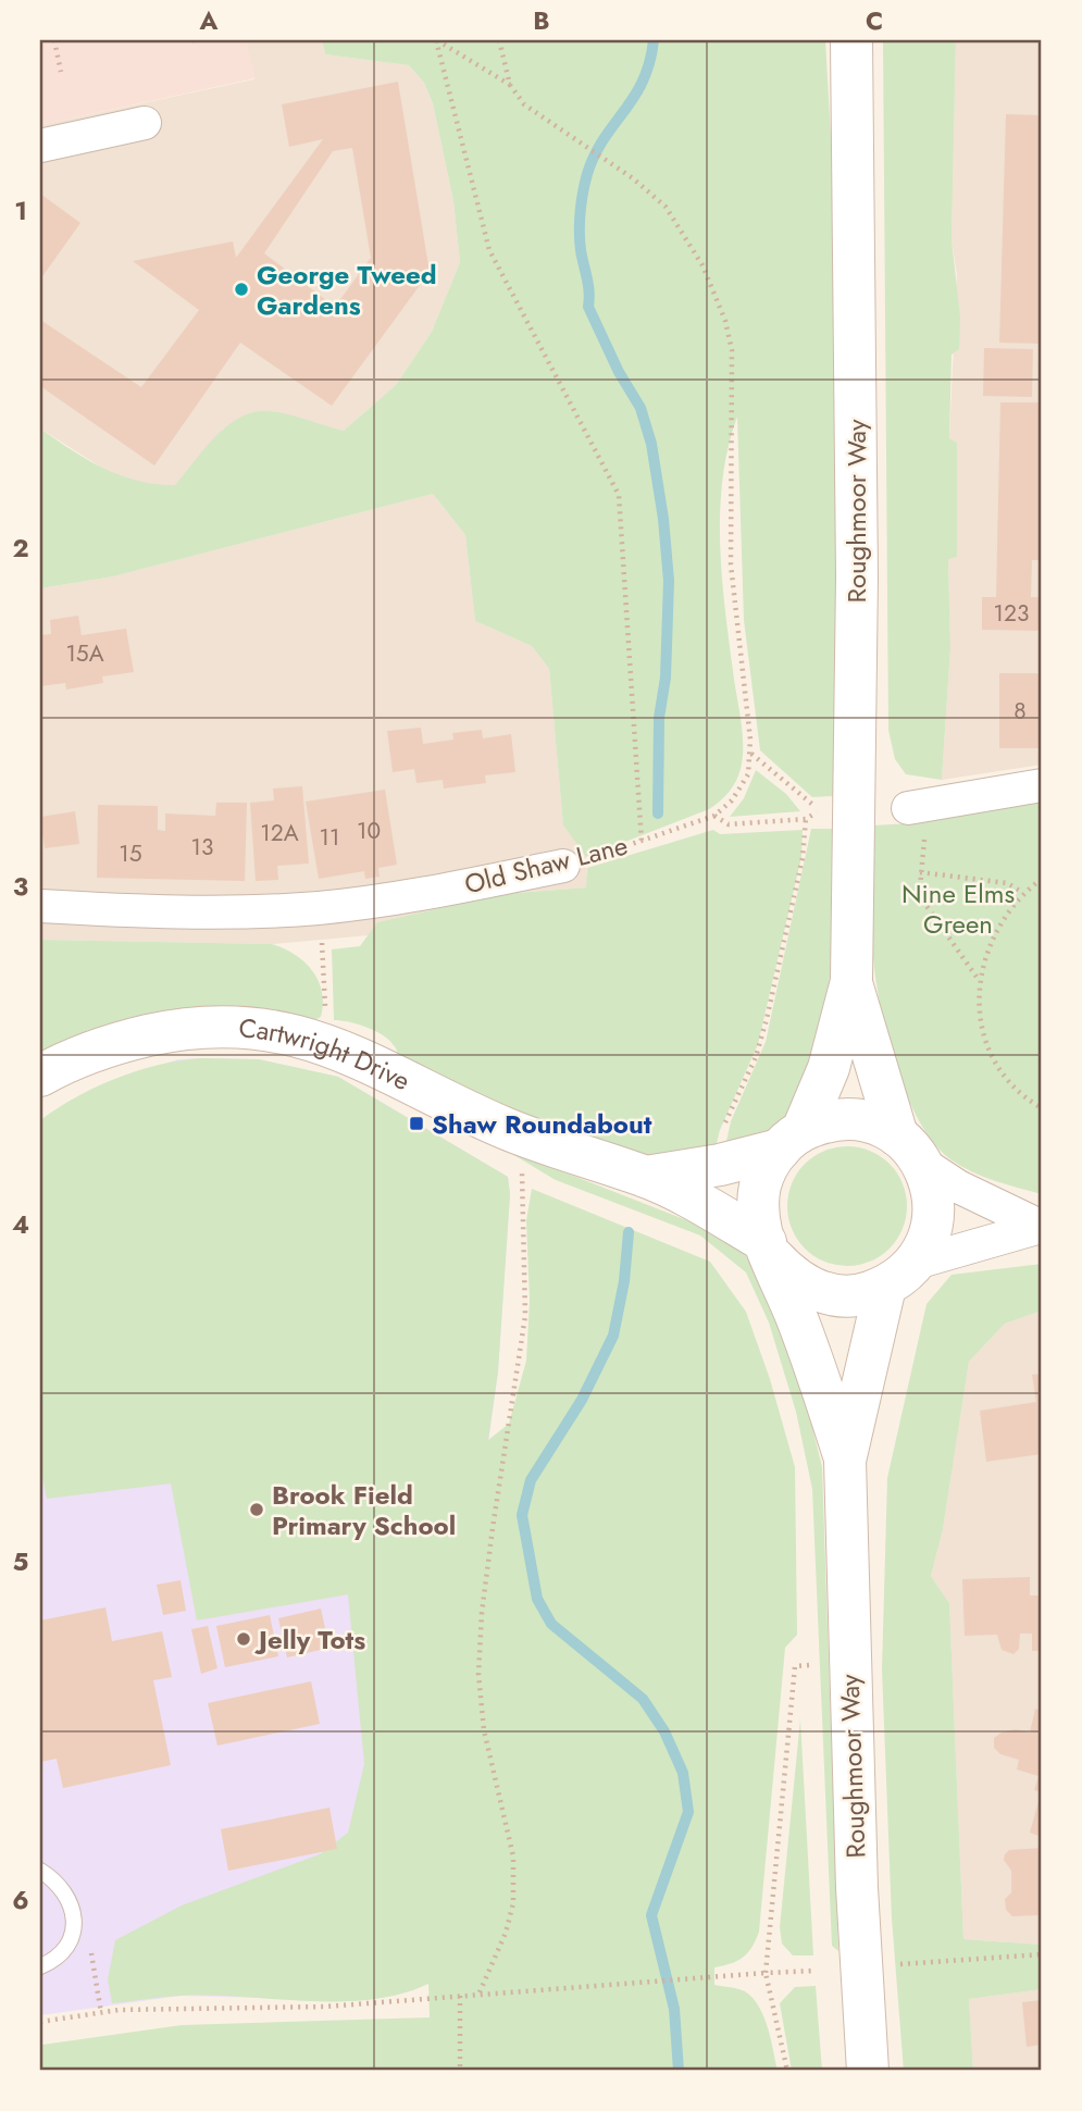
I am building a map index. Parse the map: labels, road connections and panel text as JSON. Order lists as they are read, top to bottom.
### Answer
{
  "streets": {
    "main road": ["Roughmoor Way", "Cartwright Drive"],
    "street": ["Old Shaw Lane"]
  },
  "crossings": [
    ["Roughmoor Way", "Cartwright Drive"]
  ],
  "parks": ["Nine Elms Green"],
  "places": {
    "other": ["George Tweed Gardens", "Brook Field Primary School", "Jelly Tots"],
    "transit": ["Shaw Roundabout"]
  },
  "house_numbers": [
    "123",
    "15A",
    "8",
    "10",
    "12A",
    "11",
    "13",
    "15"
  ],
  "grid": {
    "columns": ["A", "B", "C"],
    "rows": [
      "1",
      "2",
      "3",
      "4",
      "5",
      "6"
    ]
  }
}
